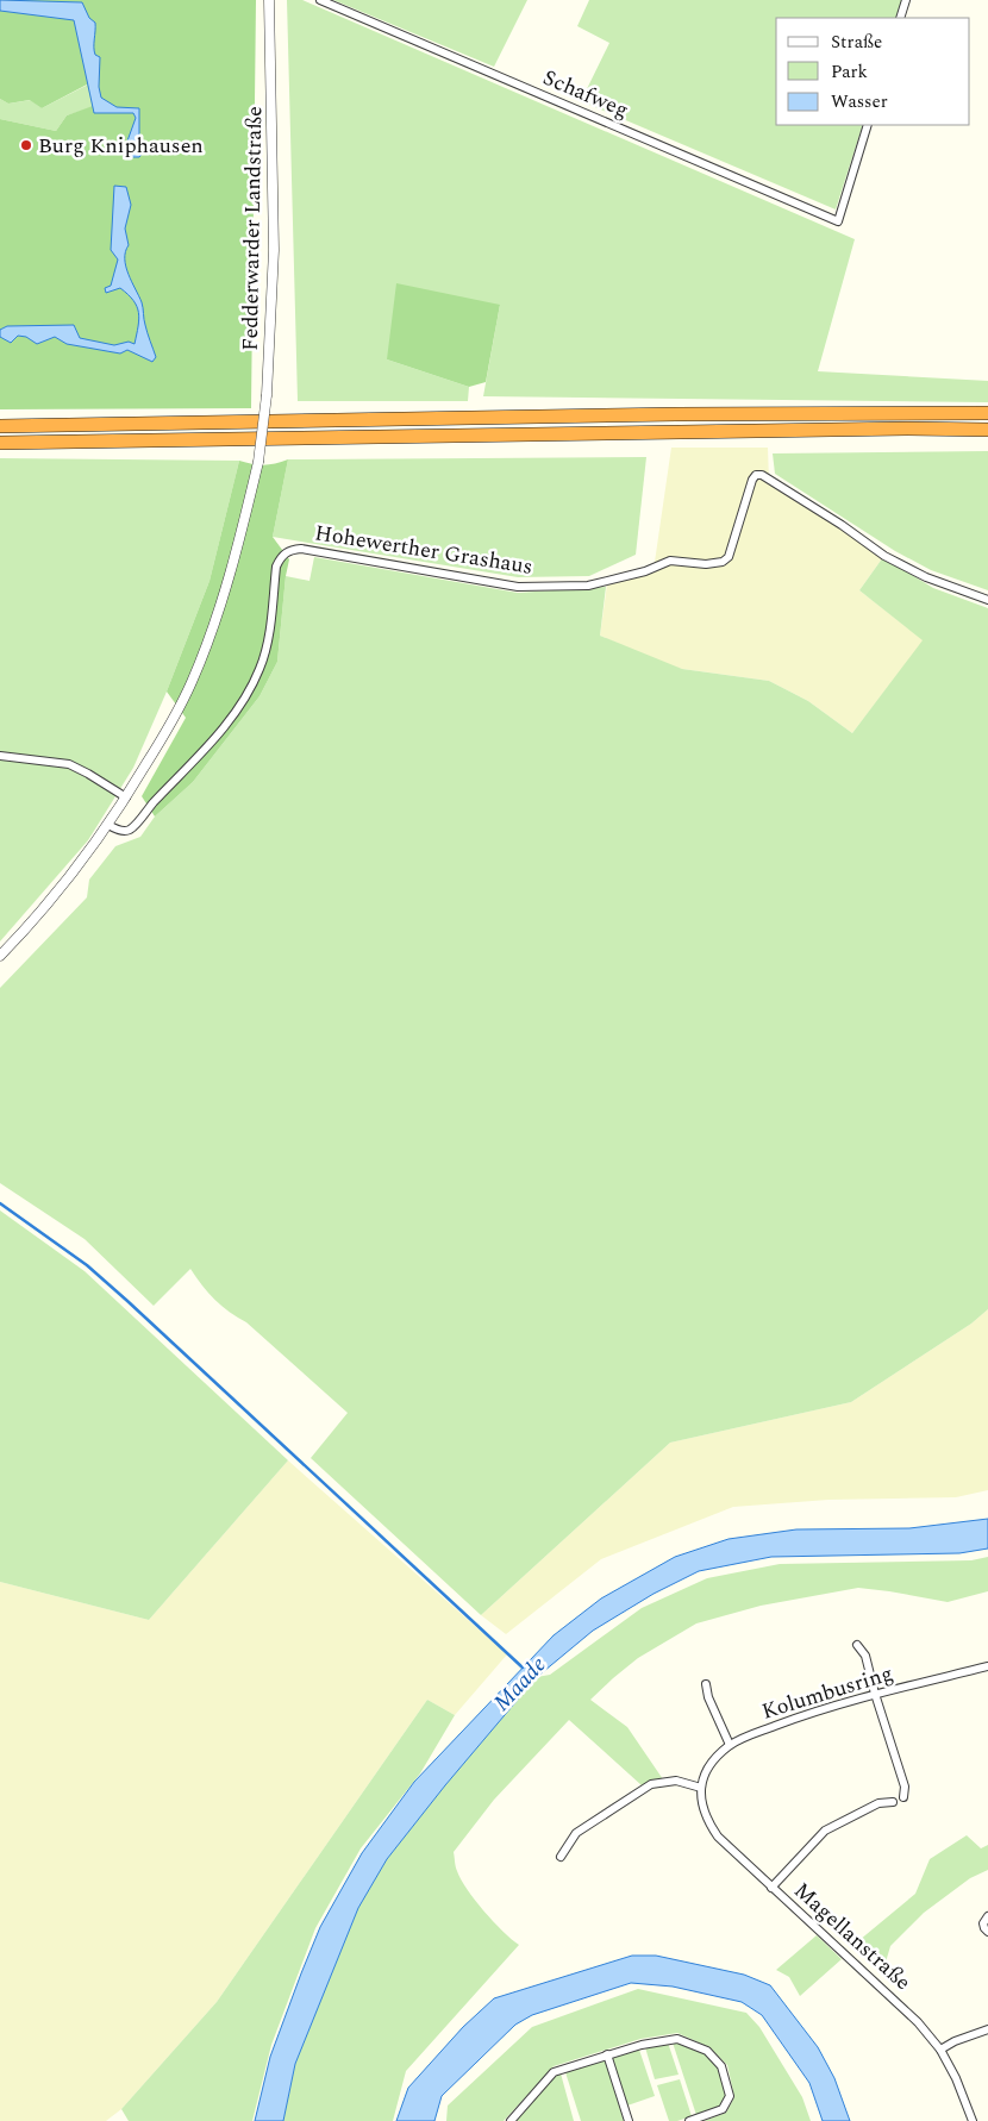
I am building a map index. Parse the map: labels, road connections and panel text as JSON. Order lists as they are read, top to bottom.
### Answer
{
  "streets": {
    "street": [
      "Schafweg",
      "Fedderwarder Landstraße",
      "Hohewerther Grashaus",
      "Kolumbusring",
      "Magellanstraße"
    ]
  },
  "crossings": [
    ["Fedderwarder Landstraße", "Hohewerther Grashaus"],
    ["Kolumbusring", "Magellanstraße"]
  ],
  "water": ["Maade"],
  "places": ["Burg Kniphausen"],
  "legend": ["Straße", "Park", "Wasser"]
}
